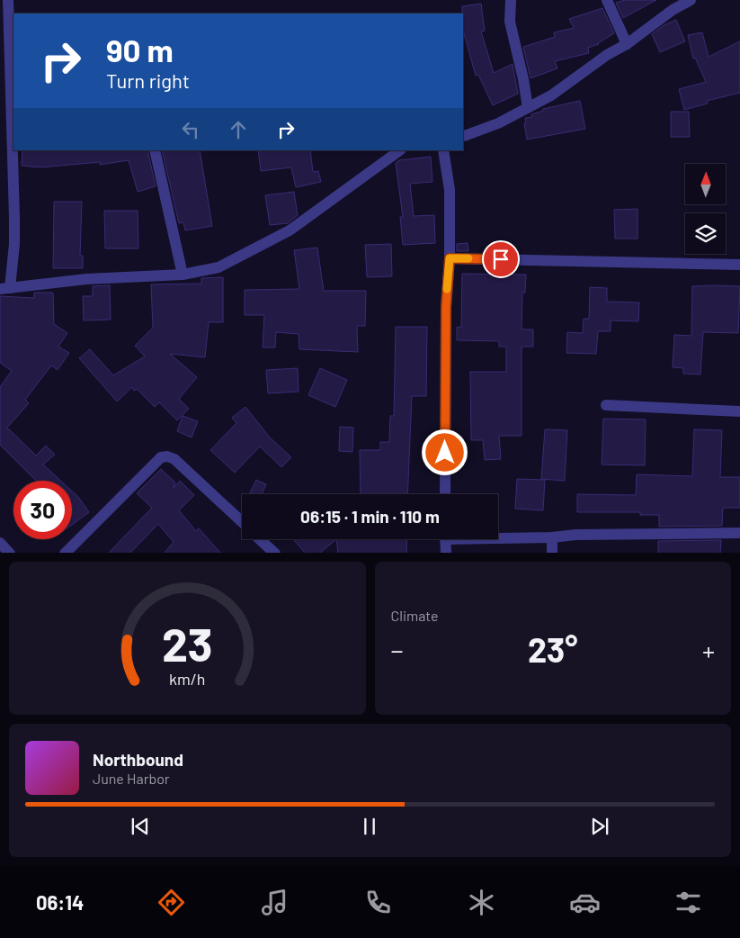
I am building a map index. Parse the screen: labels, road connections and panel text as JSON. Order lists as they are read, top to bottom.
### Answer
{
  "north": "top",
  "page": {
    "turn": ["90 m", "Turn right"],
    "limit": "30",
    "trip": "06:15 · 1 min · 110 m",
    "tile": "Climate",
    "heat": ["−", "23°", "+"],
    "song": ["Northbound", "June Harbor"],
    "tabs": "06:14",
    "gauge": ["23", "km/h"]
  }
}
